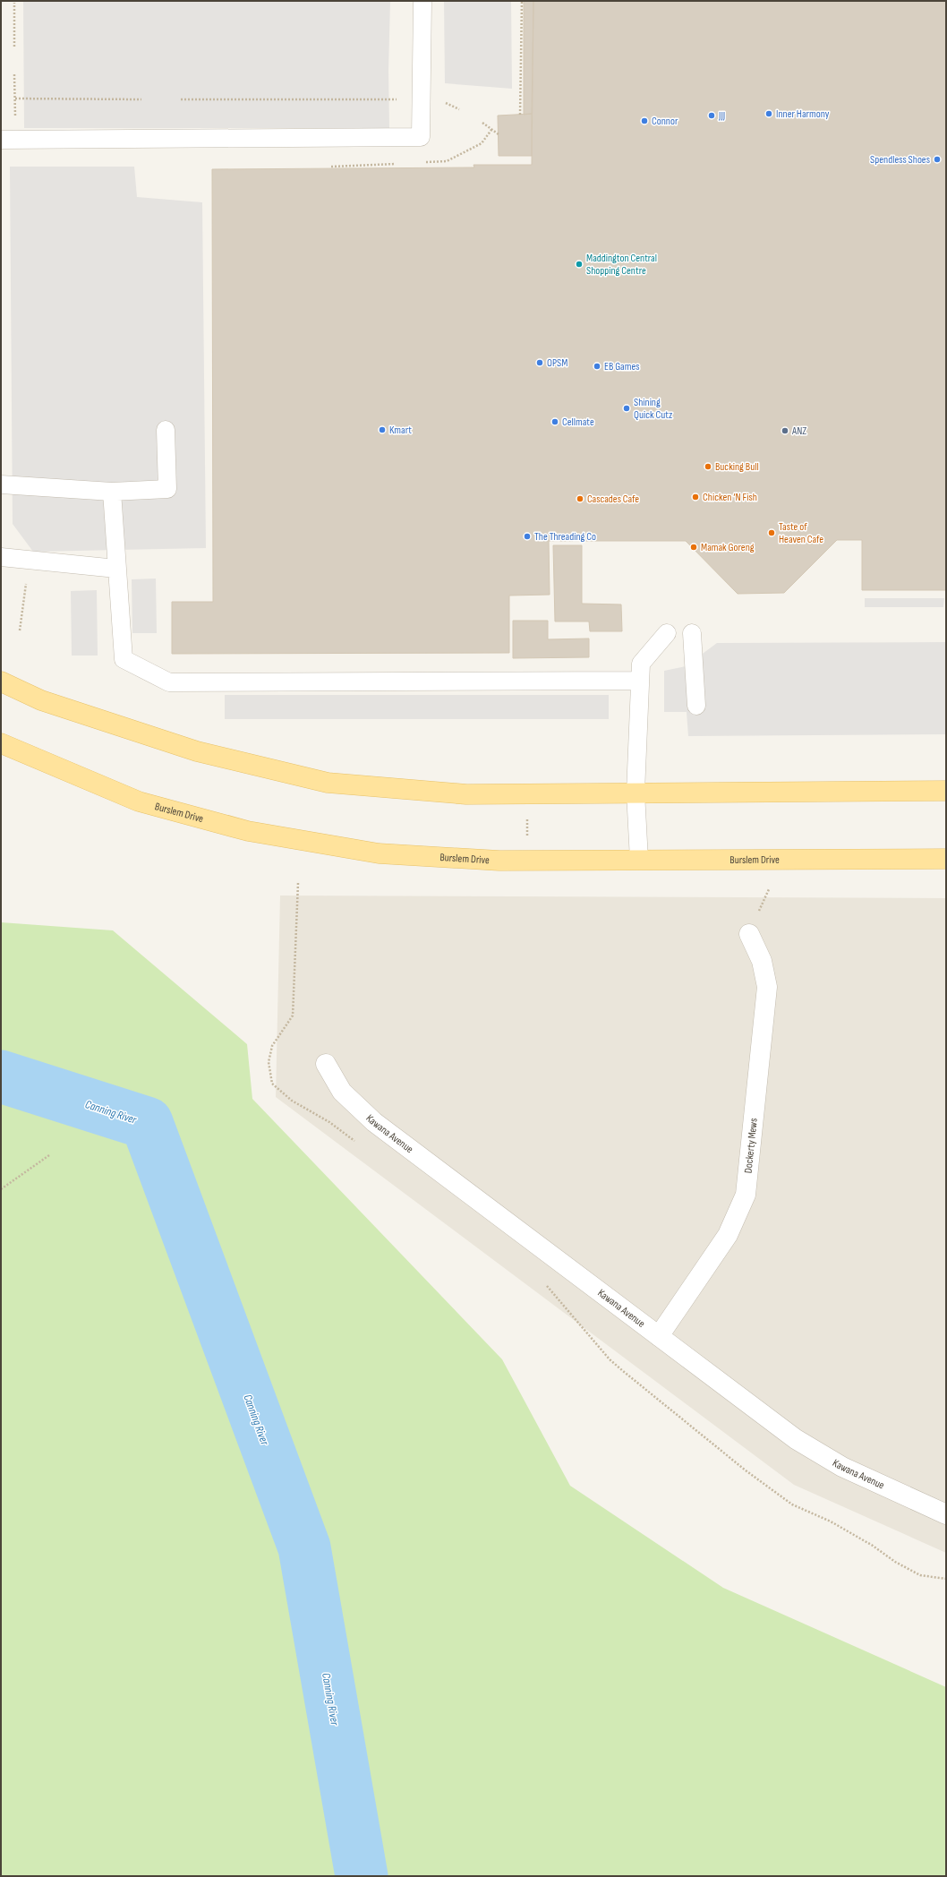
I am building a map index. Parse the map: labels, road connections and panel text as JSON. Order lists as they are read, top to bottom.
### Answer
{
  "streets": {
    "main road": ["Burslem Drive"],
    "street": ["Kawana Avenue", "Dockerty Mews"]
  },
  "crossings": [
    ["Kawana Avenue", "Dockerty Mews"]
  ],
  "water": ["Canning River"],
  "places": [
    "Inner Harmony",
    "JJJ",
    "Connor",
    "Spendless Shoes",
    "Maddington Central Shopping Centre",
    "OPSM",
    "EB Games",
    "Shining Quick Cutz",
    "Cellmate",
    "Kmart",
    "ANZ",
    "Bucking Bull",
    "Chicken ‘N Fish",
    "Cascades Cafe",
    "Taste of Heaven Cafe",
    "The Threading Co",
    "Mamak Goreng"
  ]
}
